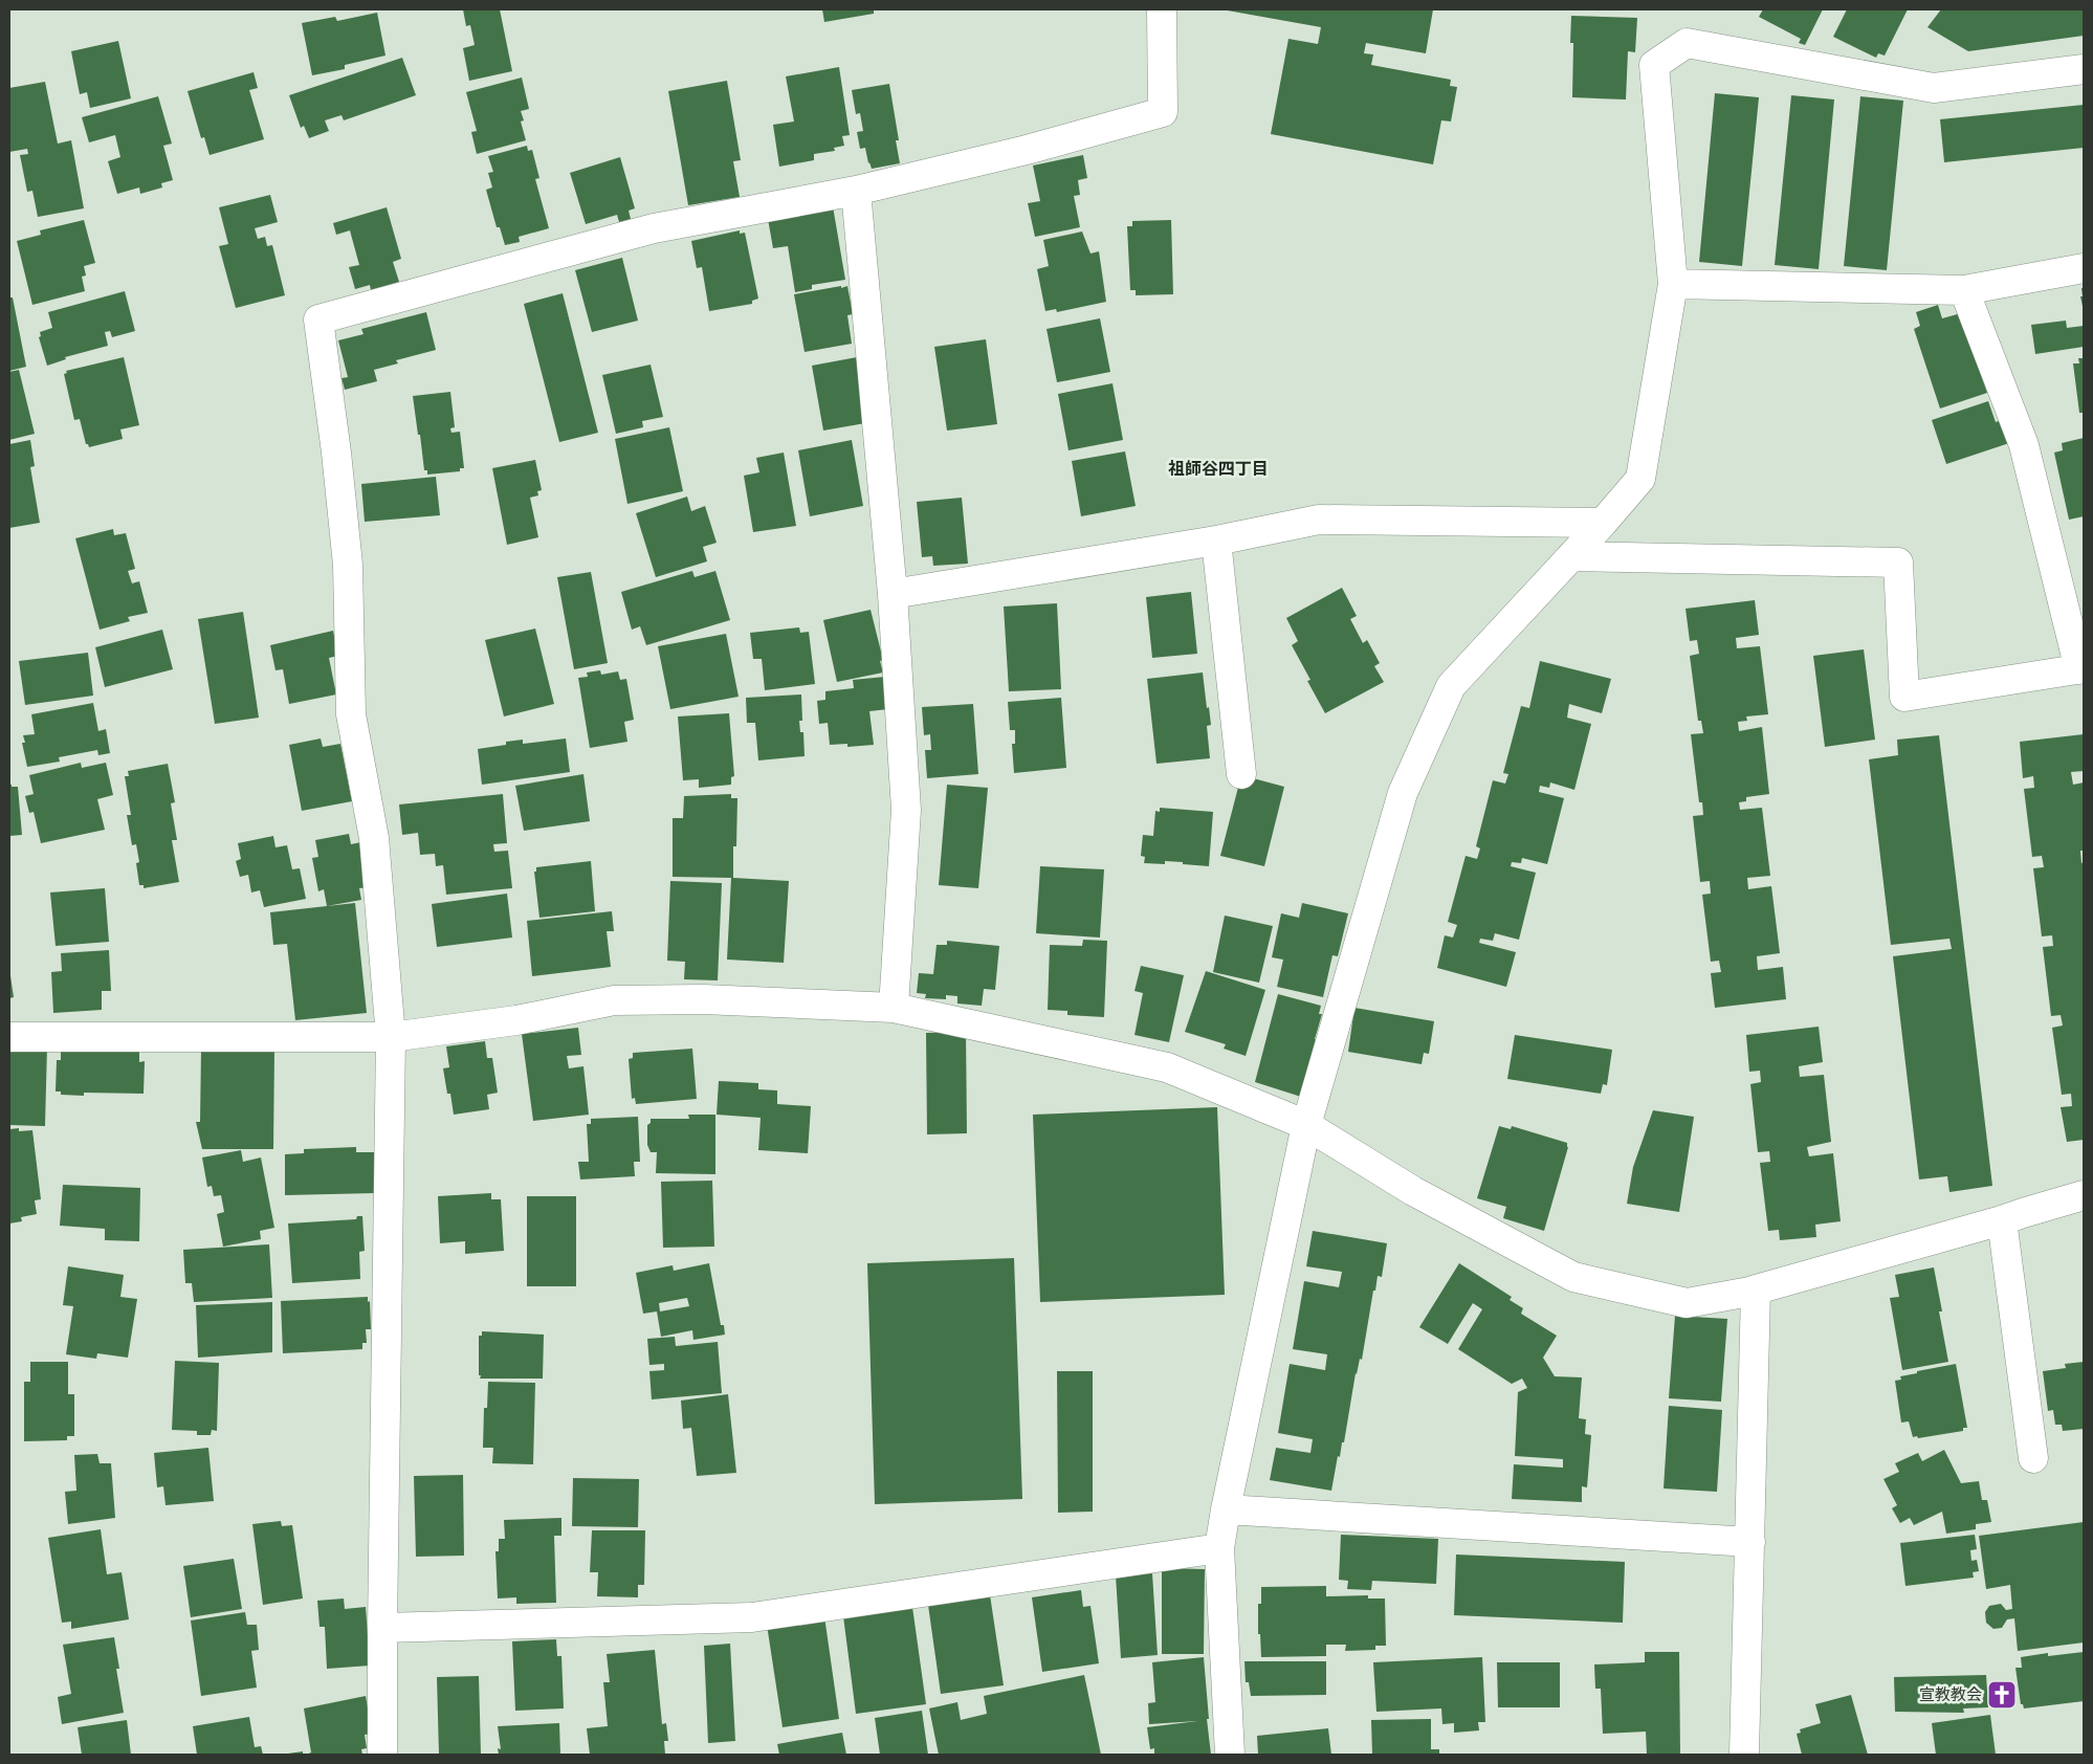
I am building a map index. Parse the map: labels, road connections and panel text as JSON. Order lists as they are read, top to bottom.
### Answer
{
  "districts": ["祖師谷四丁目"],
  "places": {
    "church": ["宣教教会"]
  }
}
